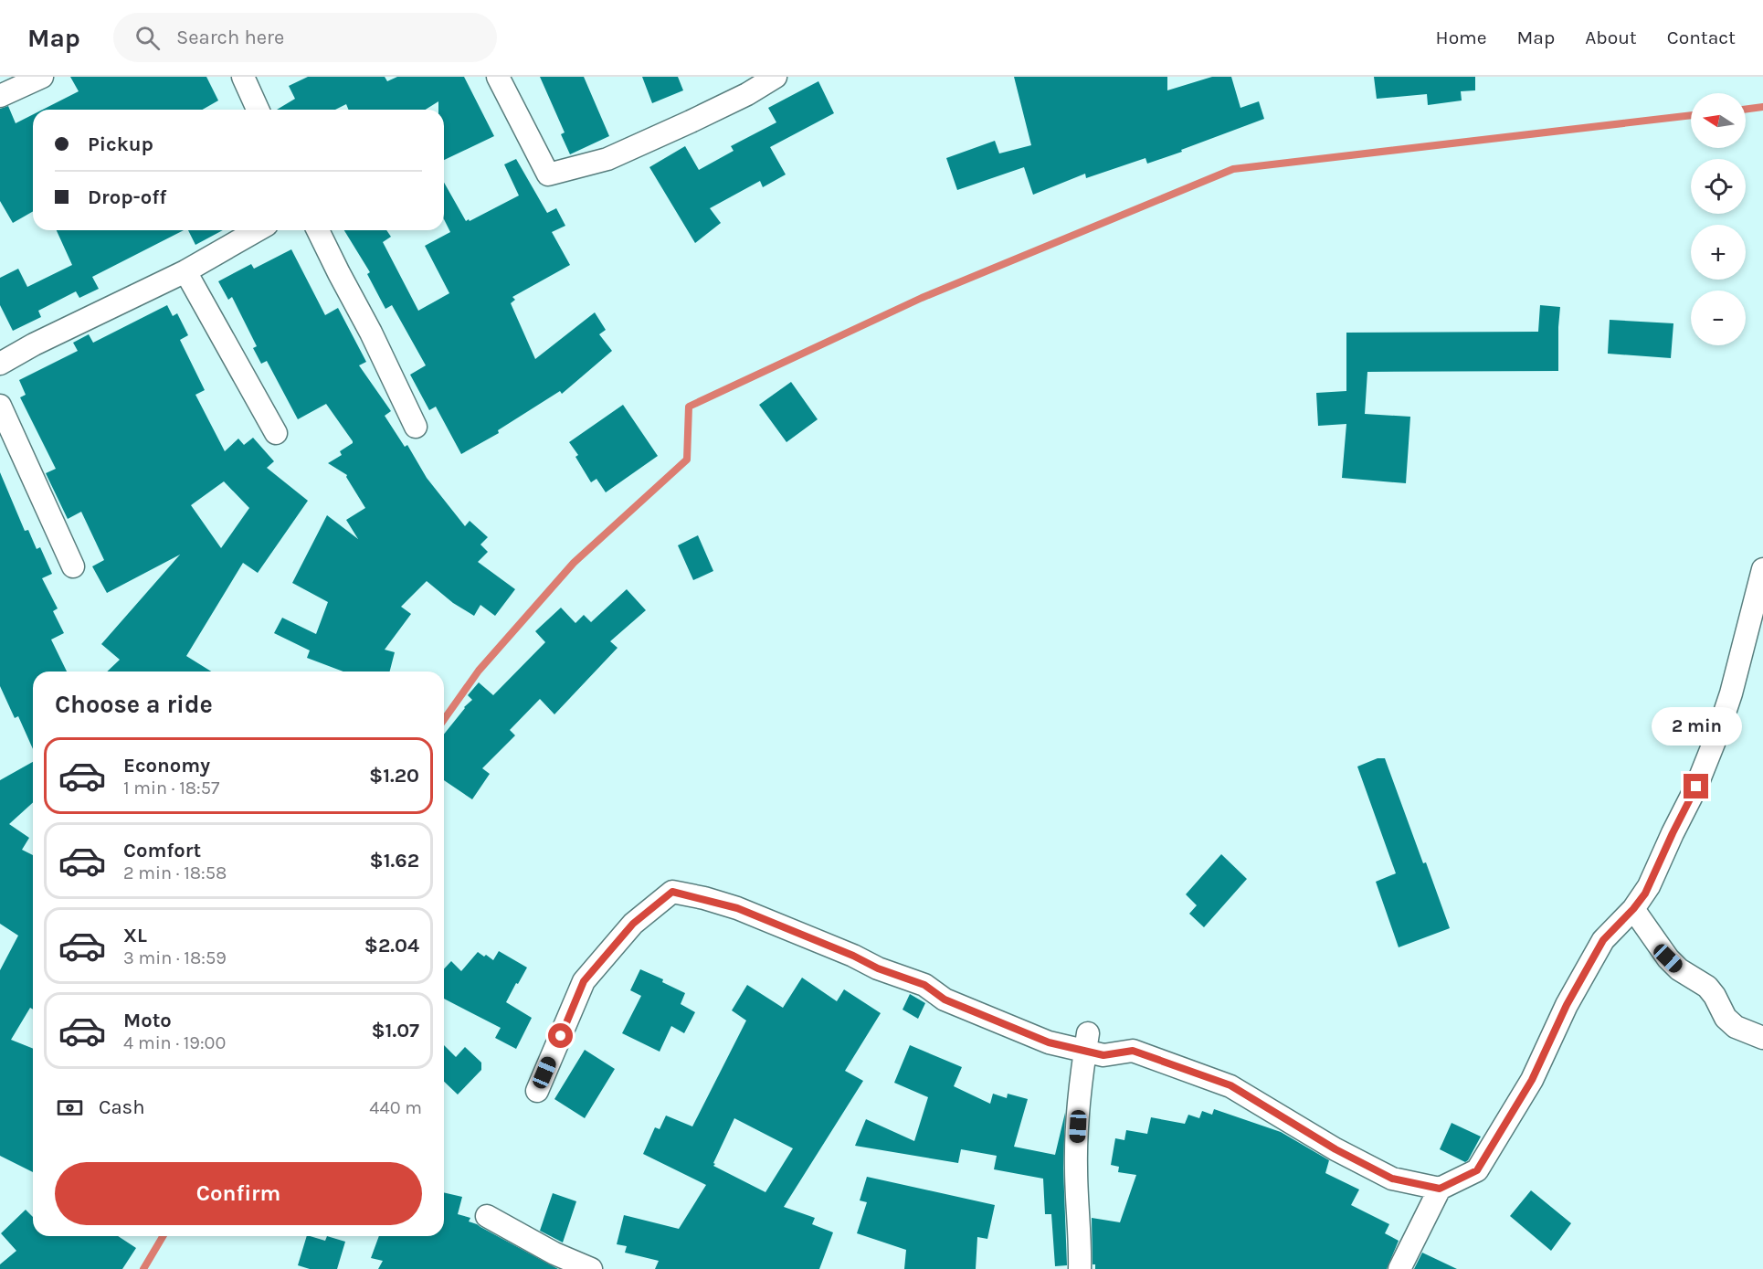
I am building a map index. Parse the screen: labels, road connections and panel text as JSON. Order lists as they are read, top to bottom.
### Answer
{
  "north": "left",
  "page": {
    "header": "Map",
    "search": "Search here",
    "nav": [
      "Home",
      "Map",
      "About",
      "Contact"
    ],
    "map_buttons": ["+", "−"],
    "banner": ["Pickup", "Drop-off"],
    "heading": "Choose a ride",
    "bubble": "2 min",
    "list": [
      {
        "name": "Economy",
        "note": "1 min · 18:57",
        "value": "$1.20"
      },
      {
        "name": "Comfort",
        "note": "2 min · 18:58",
        "value": "$1.62"
      },
      {
        "name": "XL",
        "note": "3 min · 18:59",
        "value": "$2.04"
      },
      {
        "name": "Moto",
        "note": "4 min · 19:00",
        "value": "$1.07"
      }
    ],
    "pay": ["Cash", "440 m"],
    "buttons": "Confirm"
  }
}
